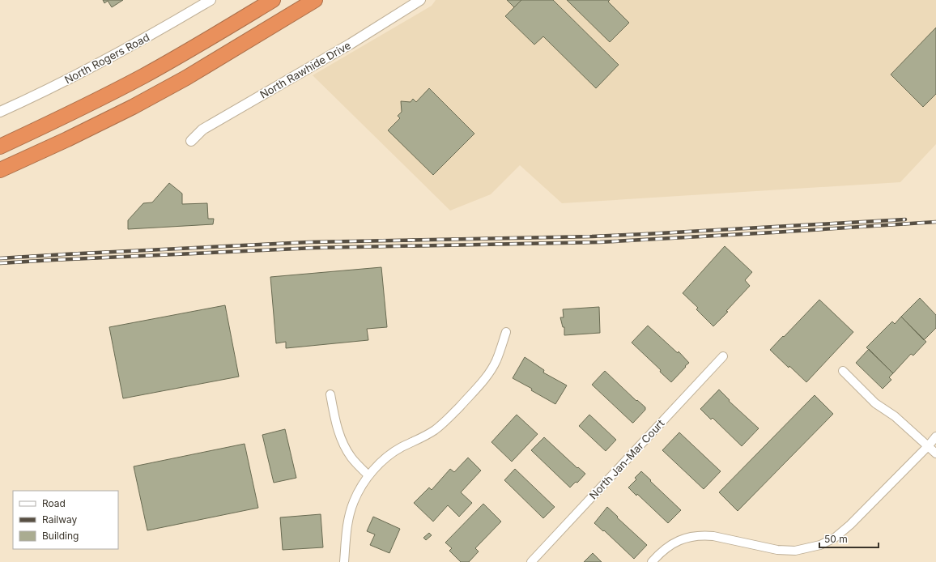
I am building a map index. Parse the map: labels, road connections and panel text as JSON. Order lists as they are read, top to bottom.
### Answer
{
  "streets": {
    "street": ["North Rogers Road", "North Rawhide Drive", "North Jan-Mar Court"]
  },
  "legend": ["Road", "Railway", "Building"],
  "scale_bar": "50 m"
}
